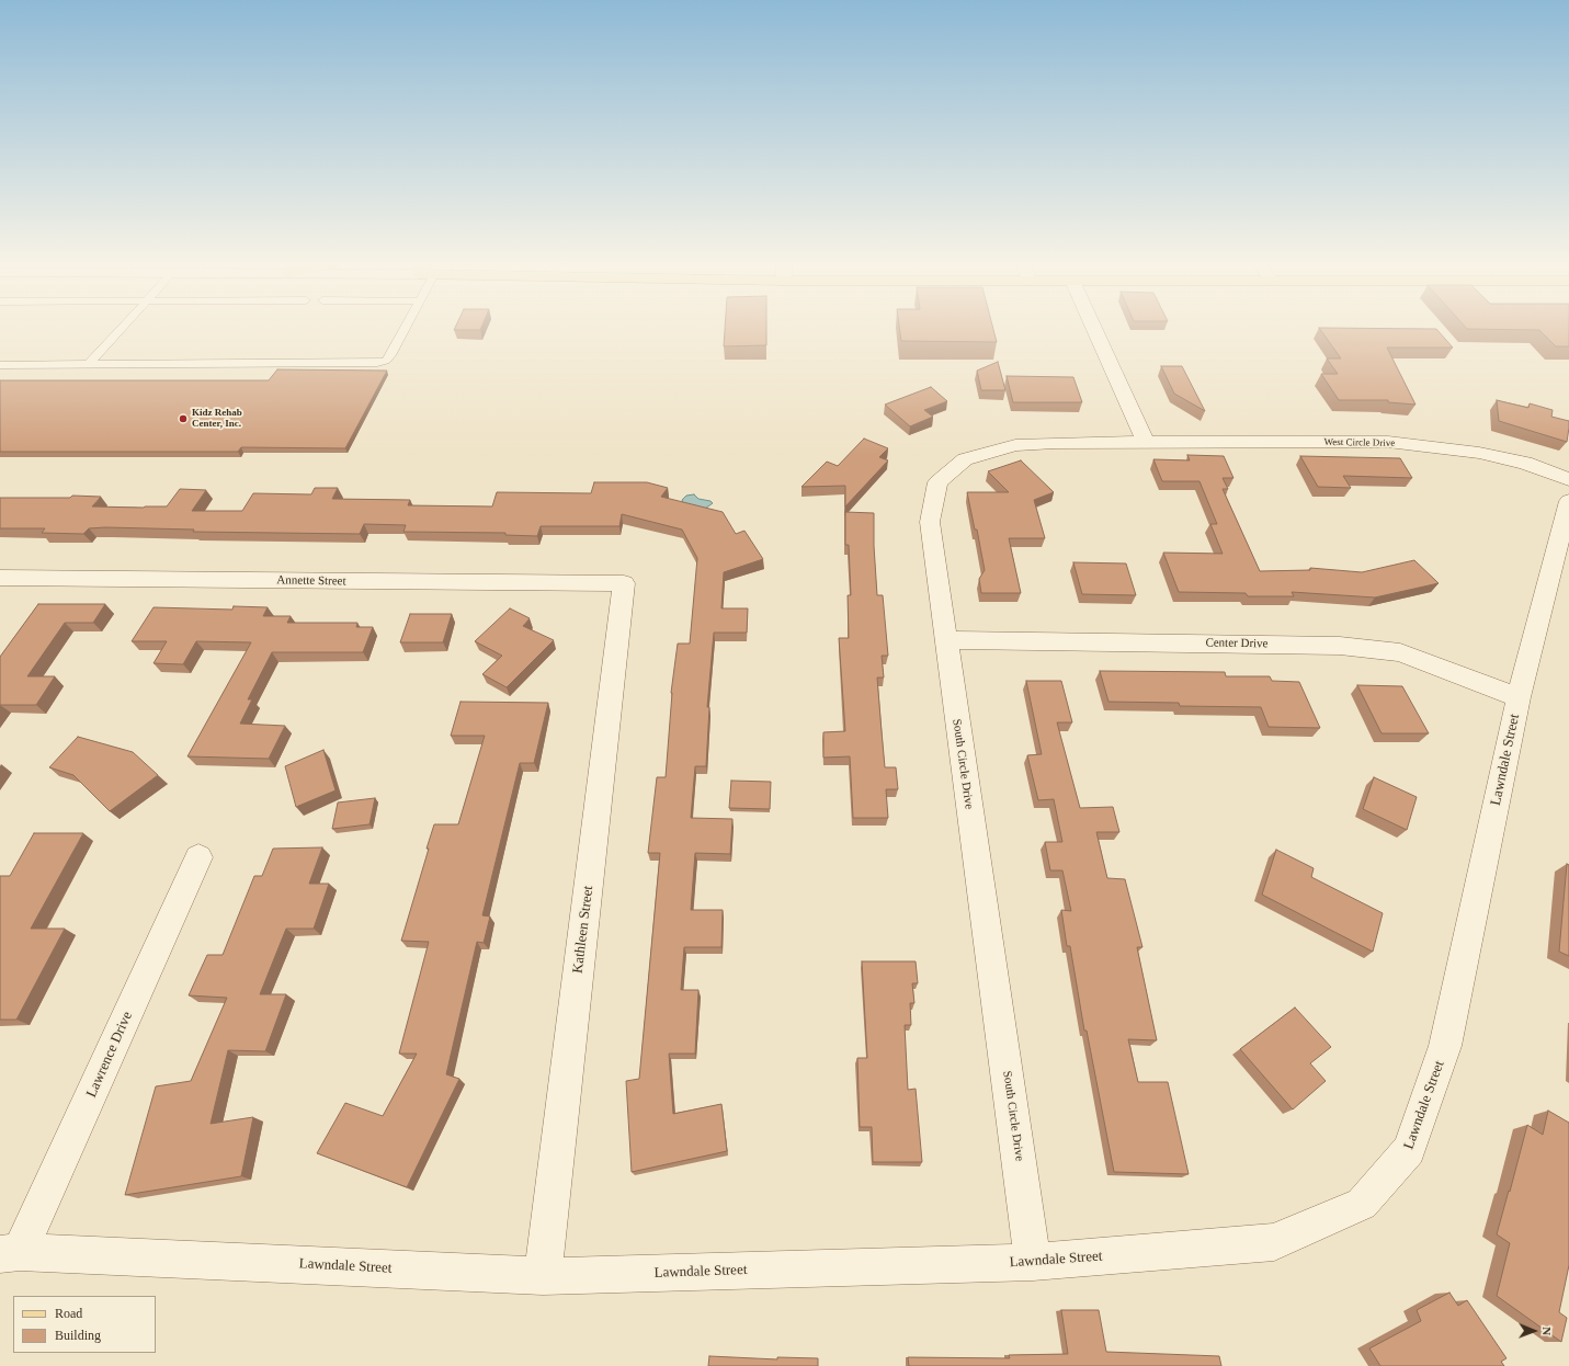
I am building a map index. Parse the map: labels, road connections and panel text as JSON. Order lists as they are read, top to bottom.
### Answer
{
  "streets": {
    "street": [
      "West Circle Drive",
      "Annette Street",
      "Center Drive",
      "Lawndale Street",
      "South Circle Drive",
      "Kathleen Street",
      "Lawrence Drive"
    ]
  },
  "crossings": [
    ["West Circle Drive", "South Circle Drive"],
    ["Annette Street", "Kathleen Street"],
    ["Center Drive", "Lawndale Street"],
    ["Center Drive", "South Circle Drive"],
    ["Lawndale Street", "South Circle Drive"],
    ["Lawndale Street", "Kathleen Street"],
    ["Lawndale Street", "Lawrence Drive"]
  ],
  "places": ["Kidz Rehab Center, Inc."],
  "legend": ["Road", "Building"],
  "north": "right"
}
